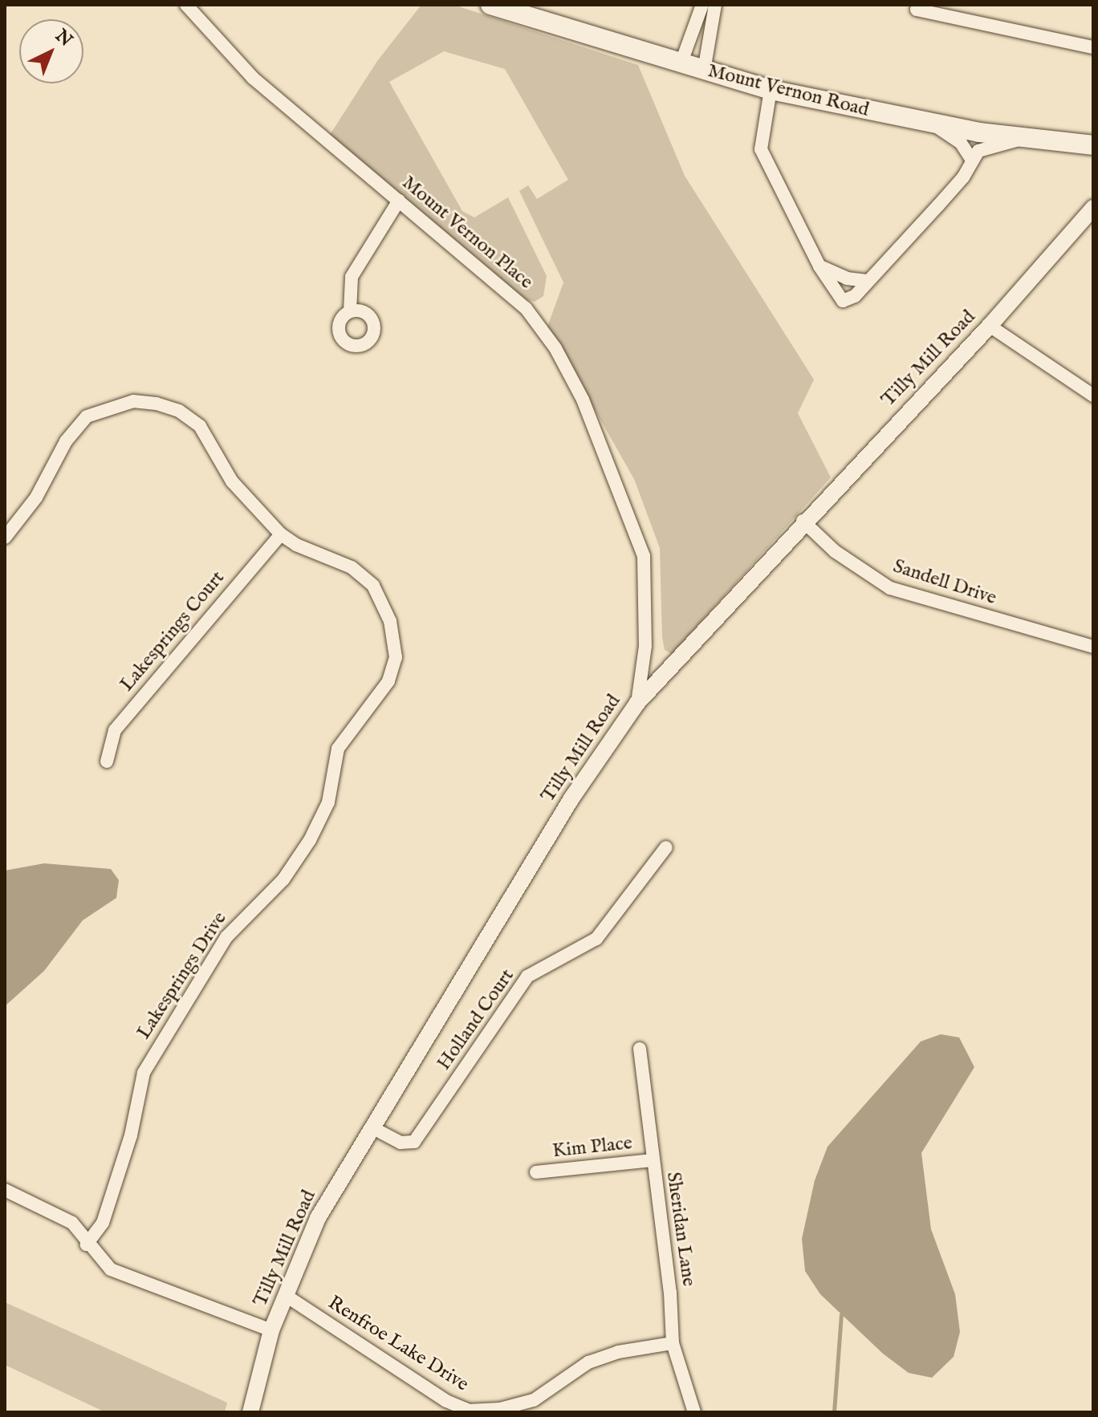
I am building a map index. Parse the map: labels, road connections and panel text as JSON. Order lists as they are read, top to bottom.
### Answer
{
  "streets": {
    "main road": ["Mount Vernon Road"],
    "street": [
      "Mount Vernon Place",
      "Tilly Mill Road",
      "Sandell Drive",
      "Lakesprings Court",
      "Lakesprings Drive",
      "Holland Court",
      "Kim Place",
      "Sheridan Lane",
      "Renfroe Lake Drive"
    ]
  },
  "crossings": [
    ["Mount Vernon Place", "Tilly Mill Road"],
    ["Tilly Mill Road", "Sandell Drive"],
    ["Tilly Mill Road", "Holland Court"],
    ["Tilly Mill Road", "Renfroe Lake Drive"],
    ["Lakesprings Court", "Lakesprings Drive"],
    ["Kim Place", "Sheridan Lane"],
    ["Sheridan Lane", "Renfroe Lake Drive"]
  ],
  "north": "top right"
}
